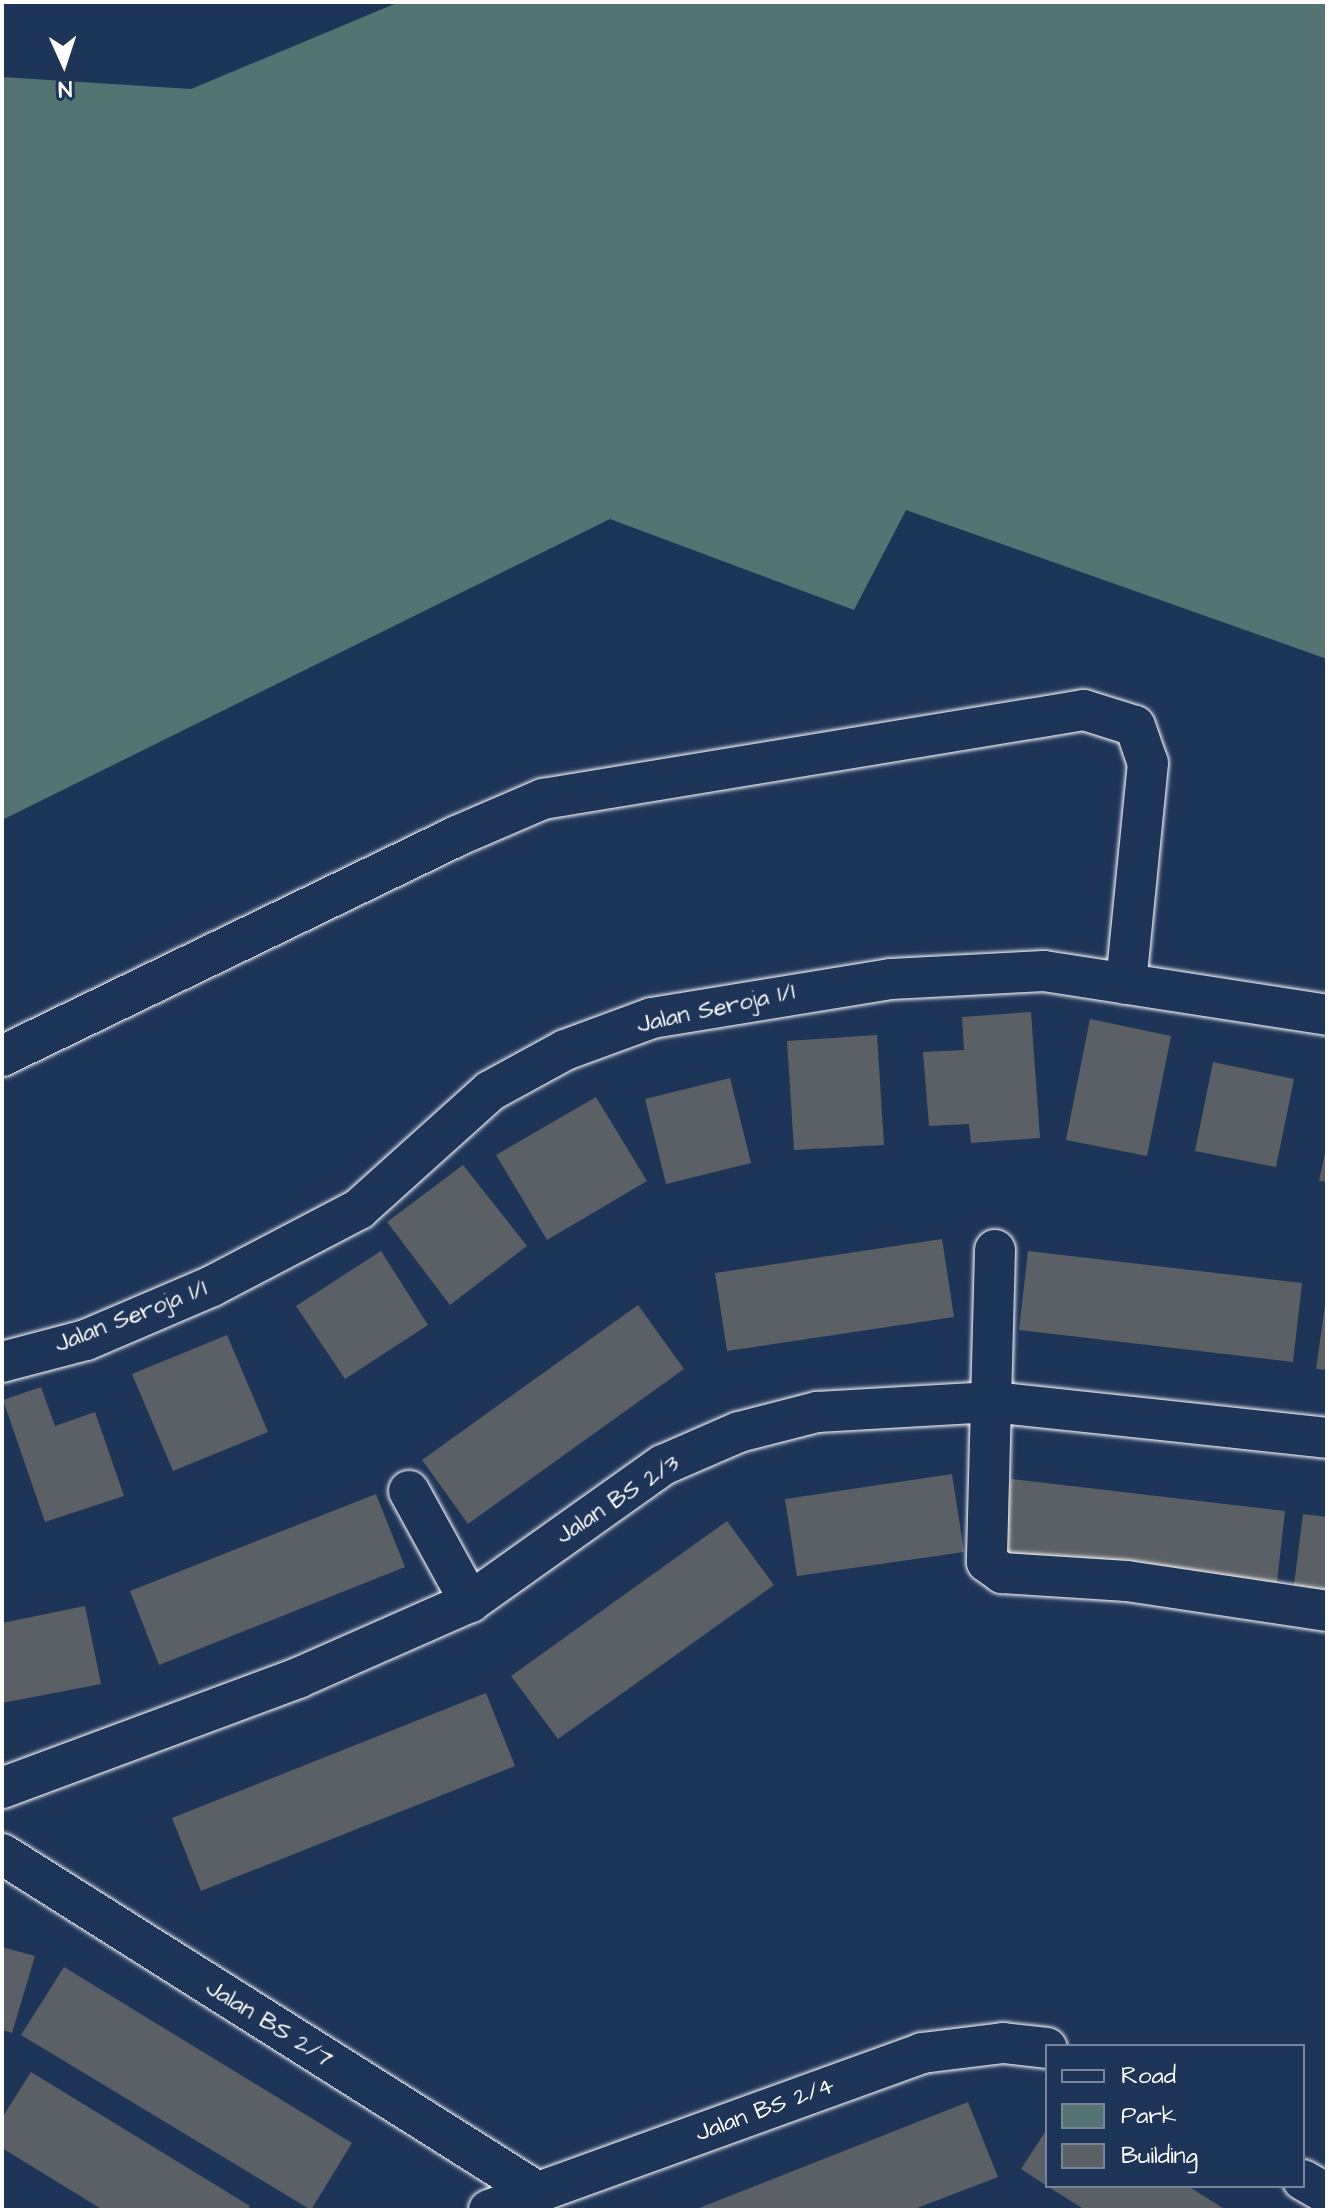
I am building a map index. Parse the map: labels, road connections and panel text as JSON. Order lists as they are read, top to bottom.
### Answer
{
  "streets": {
    "street": [
      "Jalan Seroja 1/1",
      "Jalan BS 2/3",
      "Jalan BS 2/7",
      "Jalan BS 2/4"
    ]
  },
  "crossings": [
    ["Jalan BS 2/7", "Jalan BS 2/4"]
  ],
  "legend": ["Road", "Park", "Building"],
  "north": "bottom"
}
